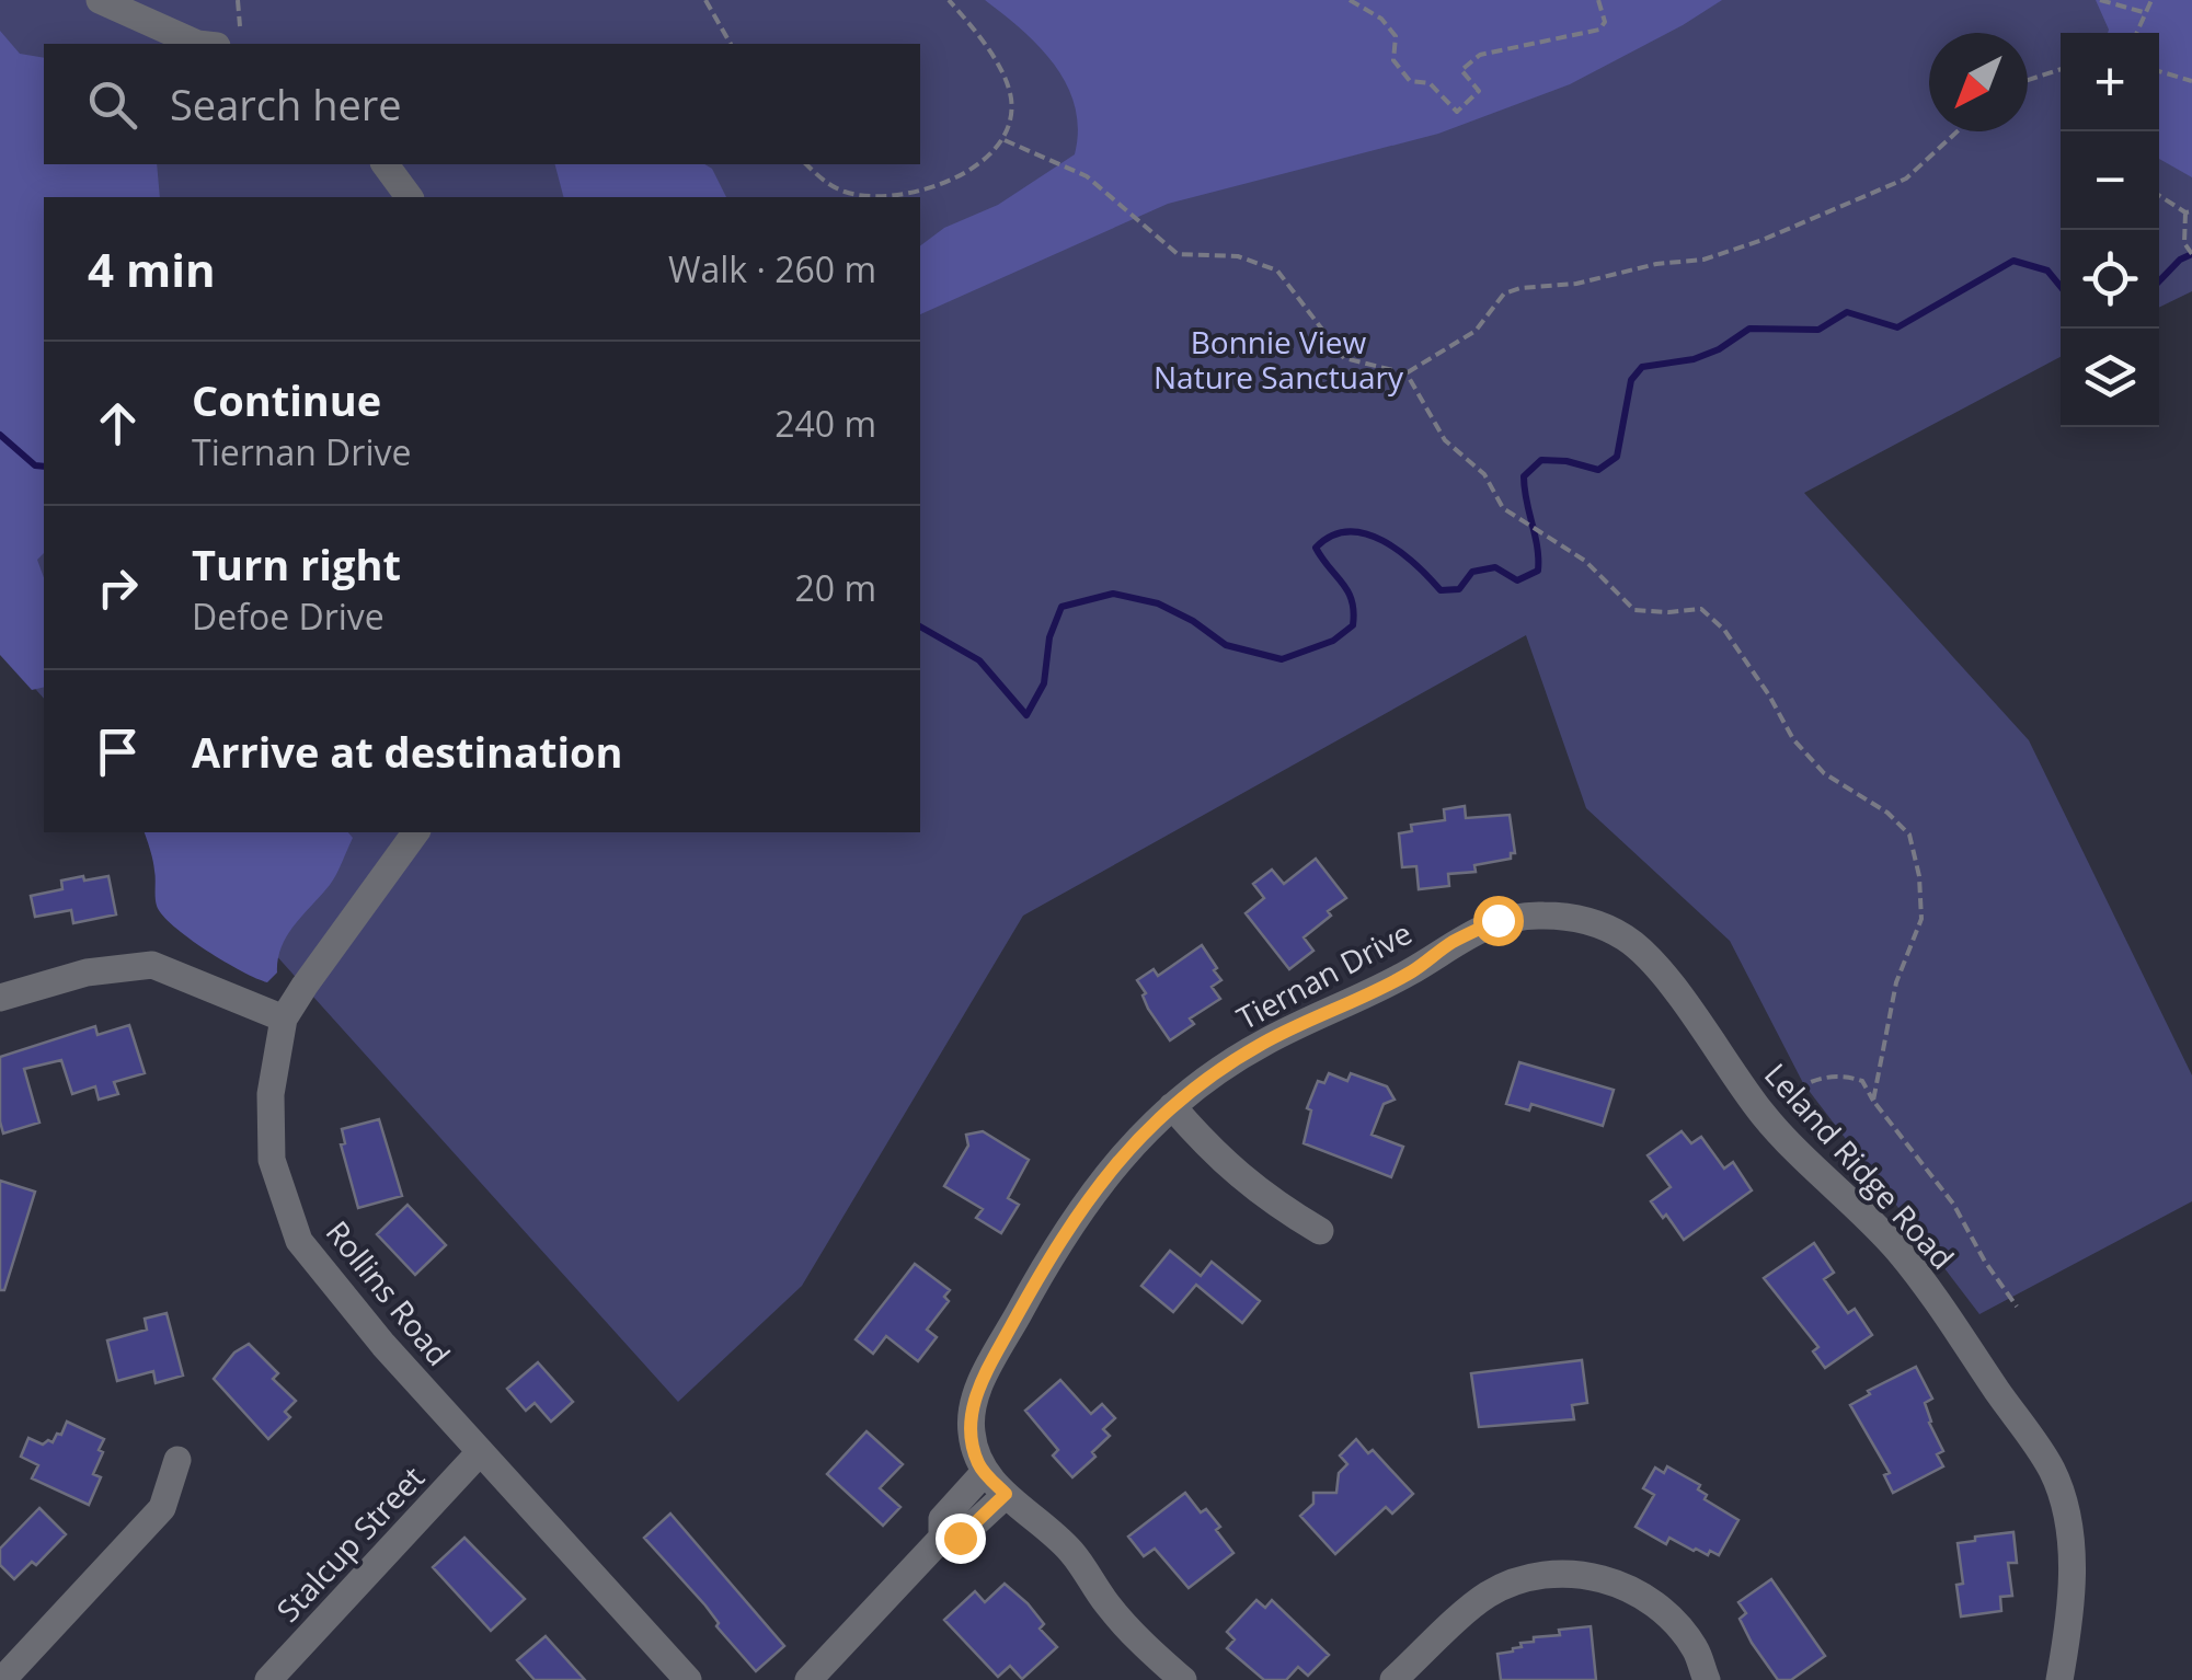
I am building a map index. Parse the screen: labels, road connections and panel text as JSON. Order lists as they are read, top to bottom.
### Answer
{
  "streets": {
    "street": [
      "Tiernan Drive",
      "Leland Ridge Road",
      "Rollins Road",
      "Stalcup Street"
    ]
  },
  "crossings": [
    ["Tiernan Drive", "Leland Ridge Road"],
    ["Rollins Road", "Stalcup Street"]
  ],
  "parks": ["Bonnie View Nature Sanctuary"],
  "north": "bottom left",
  "page": {
    "map_buttons": ["+", "−"],
    "search": "Search here",
    "heading": ["4 min", "Walk · 260 m"],
    "list": [
      ["Continue", "Tiernan Drive", "240 m"],
      ["Turn right", "Defoe Drive", "20 m"],
      "Arrive at destination"
    ]
  }
}
